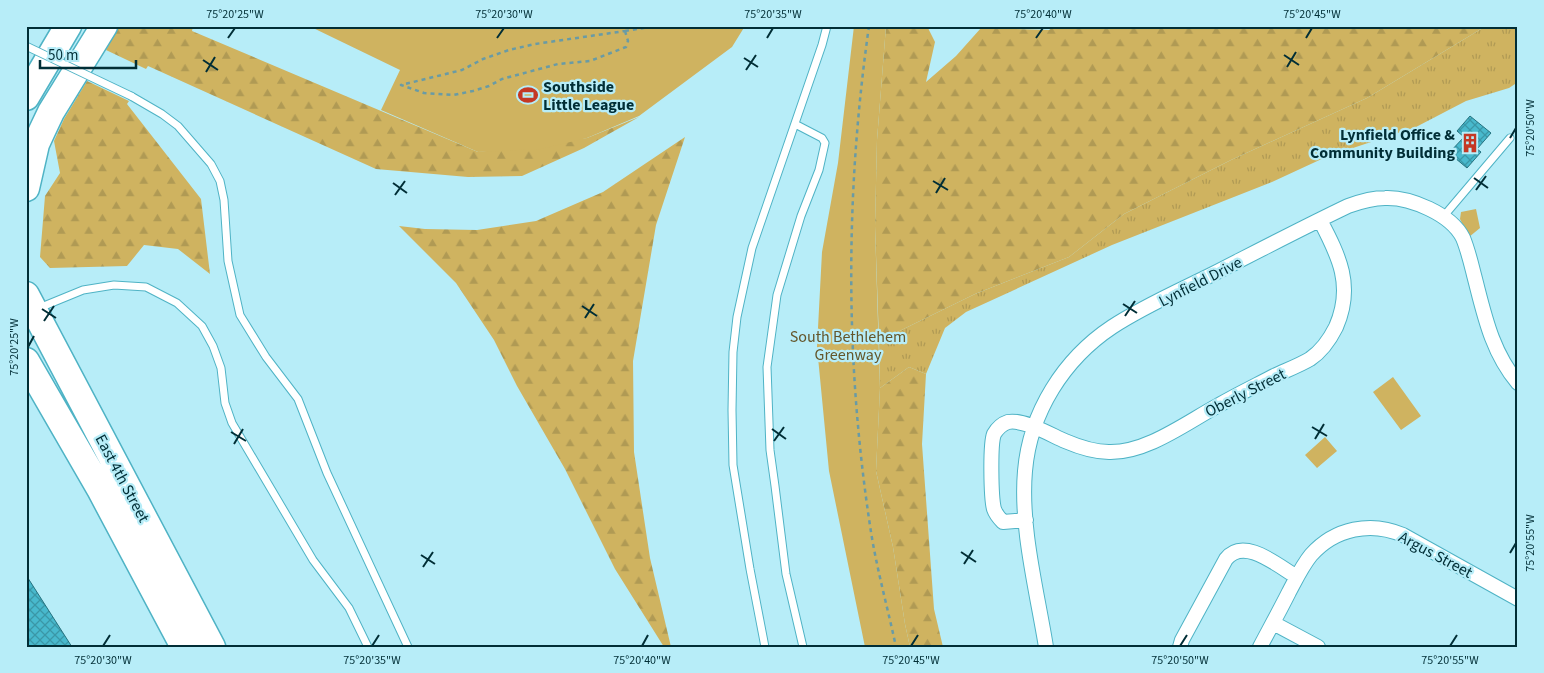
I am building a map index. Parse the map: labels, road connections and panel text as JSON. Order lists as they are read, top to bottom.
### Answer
{
  "streets": {
    "highway": ["East 4th Street"],
    "street": ["Lynfield Drive", "Oberly Street", "Argus Street"]
  },
  "crossings": [
    ["Lynfield Drive", "Oberly Street"]
  ],
  "parks": ["South Bethlehem Greenway"],
  "places": {
    "sports": ["Southside Little League"],
    "building": ["Lynfield Office & Community Building"]
  },
  "scale_bar": "50 m",
  "coordinates": [
    "75°20'25\"W",
    "75°20'30\"W",
    "75°20'35\"W",
    "75°20'40\"W",
    "75°20'45\"W",
    "75°20'50\"W",
    "75°20'55\"W"
  ]
}
